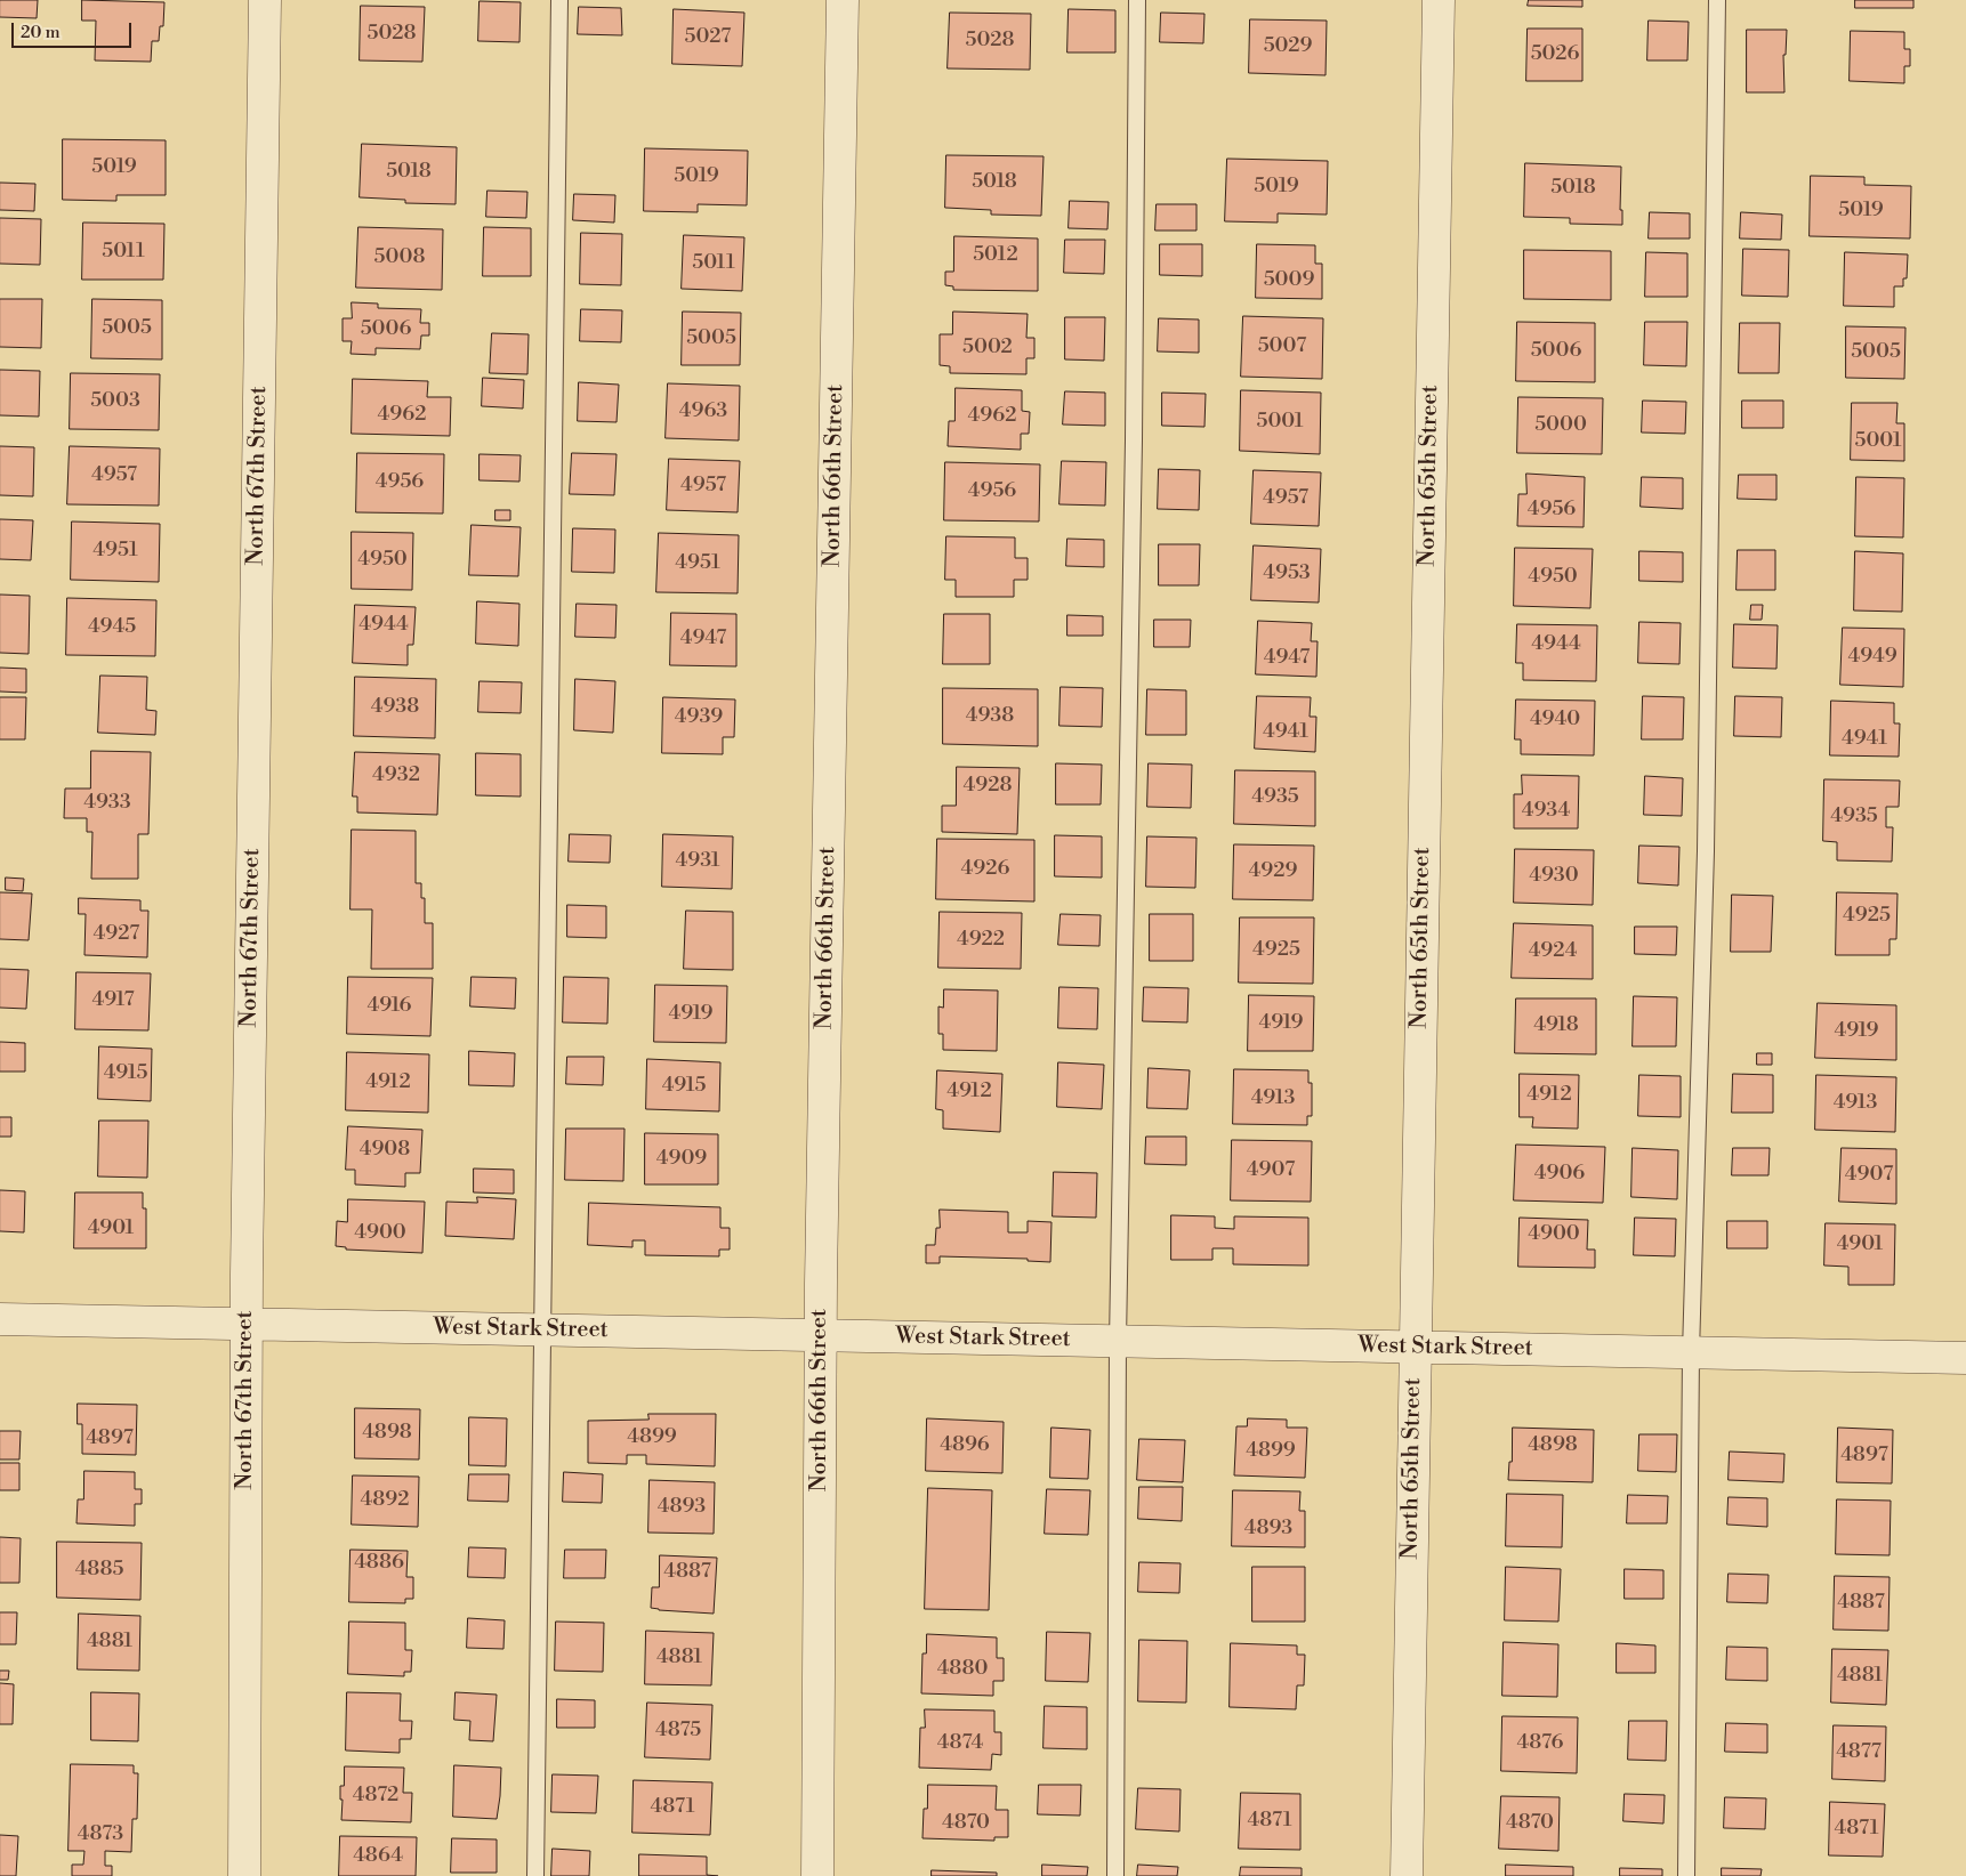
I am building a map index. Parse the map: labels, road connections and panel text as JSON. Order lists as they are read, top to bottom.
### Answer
{
  "streets": {
    "street": [
      "North 67th Street",
      "North 66th Street",
      "North 65th Street",
      "West Stark Street"
    ]
  },
  "crossings": [
    ["North 67th Street", "West Stark Street"],
    ["North 66th Street", "West Stark Street"],
    ["North 65th Street", "West Stark Street"]
  ],
  "house_numbers": [
    "5028",
    "5027",
    "5028",
    "5029",
    "5026",
    "5019",
    "5018",
    "5019",
    "5018",
    "5019",
    "5018",
    "5019",
    "5011",
    "5012",
    "5008",
    "5011",
    "5009",
    "5005",
    "5006",
    "5005",
    "5007",
    "5002",
    "5006",
    "5005",
    "5003",
    "4963",
    "4962",
    "4962",
    "5001",
    "5000",
    "5001",
    "4957",
    "4956",
    "4957",
    "4956",
    "4957",
    "4956",
    "4951",
    "4950",
    "4951",
    "4953",
    "4950",
    "4944",
    "4945",
    "4947",
    "4944",
    "4949",
    "4947",
    "4938",
    "4938",
    "4939",
    "4940",
    "4941",
    "4941",
    "4932",
    "4928",
    "4935",
    "4933",
    "4934",
    "4935",
    "4931",
    "4926",
    "4929",
    "4930",
    "4925",
    "4927",
    "4922",
    "4925",
    "4924",
    "4917",
    "4916",
    "4919",
    "4919",
    "4918",
    "4919",
    "4915",
    "4912",
    "4915",
    "4912",
    "4912",
    "4913",
    "4913",
    "4908",
    "4909",
    "4907",
    "4906",
    "4907",
    "4901",
    "4900",
    "4900",
    "4901",
    "4898",
    "4899",
    "4897",
    "4896",
    "4898",
    "4899",
    "4897",
    "4892",
    "4893",
    "4893",
    "4886",
    "4885",
    "4887",
    "4887",
    "4881",
    "4881",
    "4880",
    "4881",
    "4875",
    "4874",
    "4876",
    "4877",
    "4872",
    "4871",
    "4871",
    "4870",
    "4870",
    "4871",
    "4873",
    "4864"
  ],
  "scale_bar": "20 m"
}
